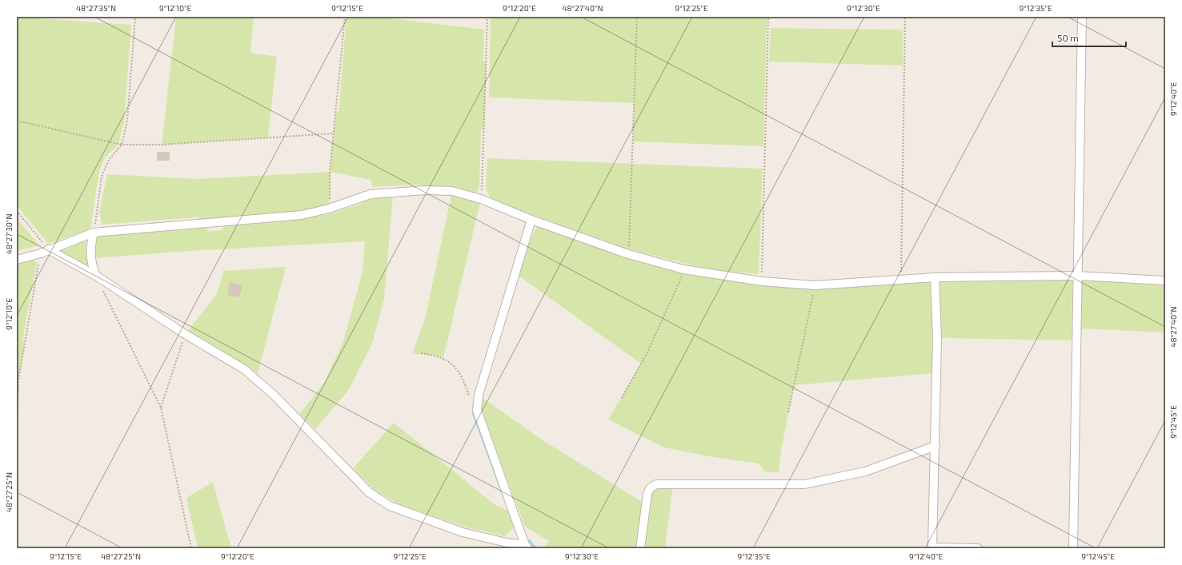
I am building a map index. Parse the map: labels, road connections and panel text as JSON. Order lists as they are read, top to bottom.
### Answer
{
  "scale_bar": "50 m",
  "coordinates": [
    "48°27'35\"N",
    "9°12'10\"E",
    "9°12'15\"E",
    "9°12'20\"E",
    "48°27'40\"N",
    "9°12'25\"E",
    "9°12'30\"E",
    "9°12'35\"E",
    "9°12'40\"E",
    "48°27'30\"N",
    "9°12'45\"E",
    "48°27'25\"N"
  ]
}
